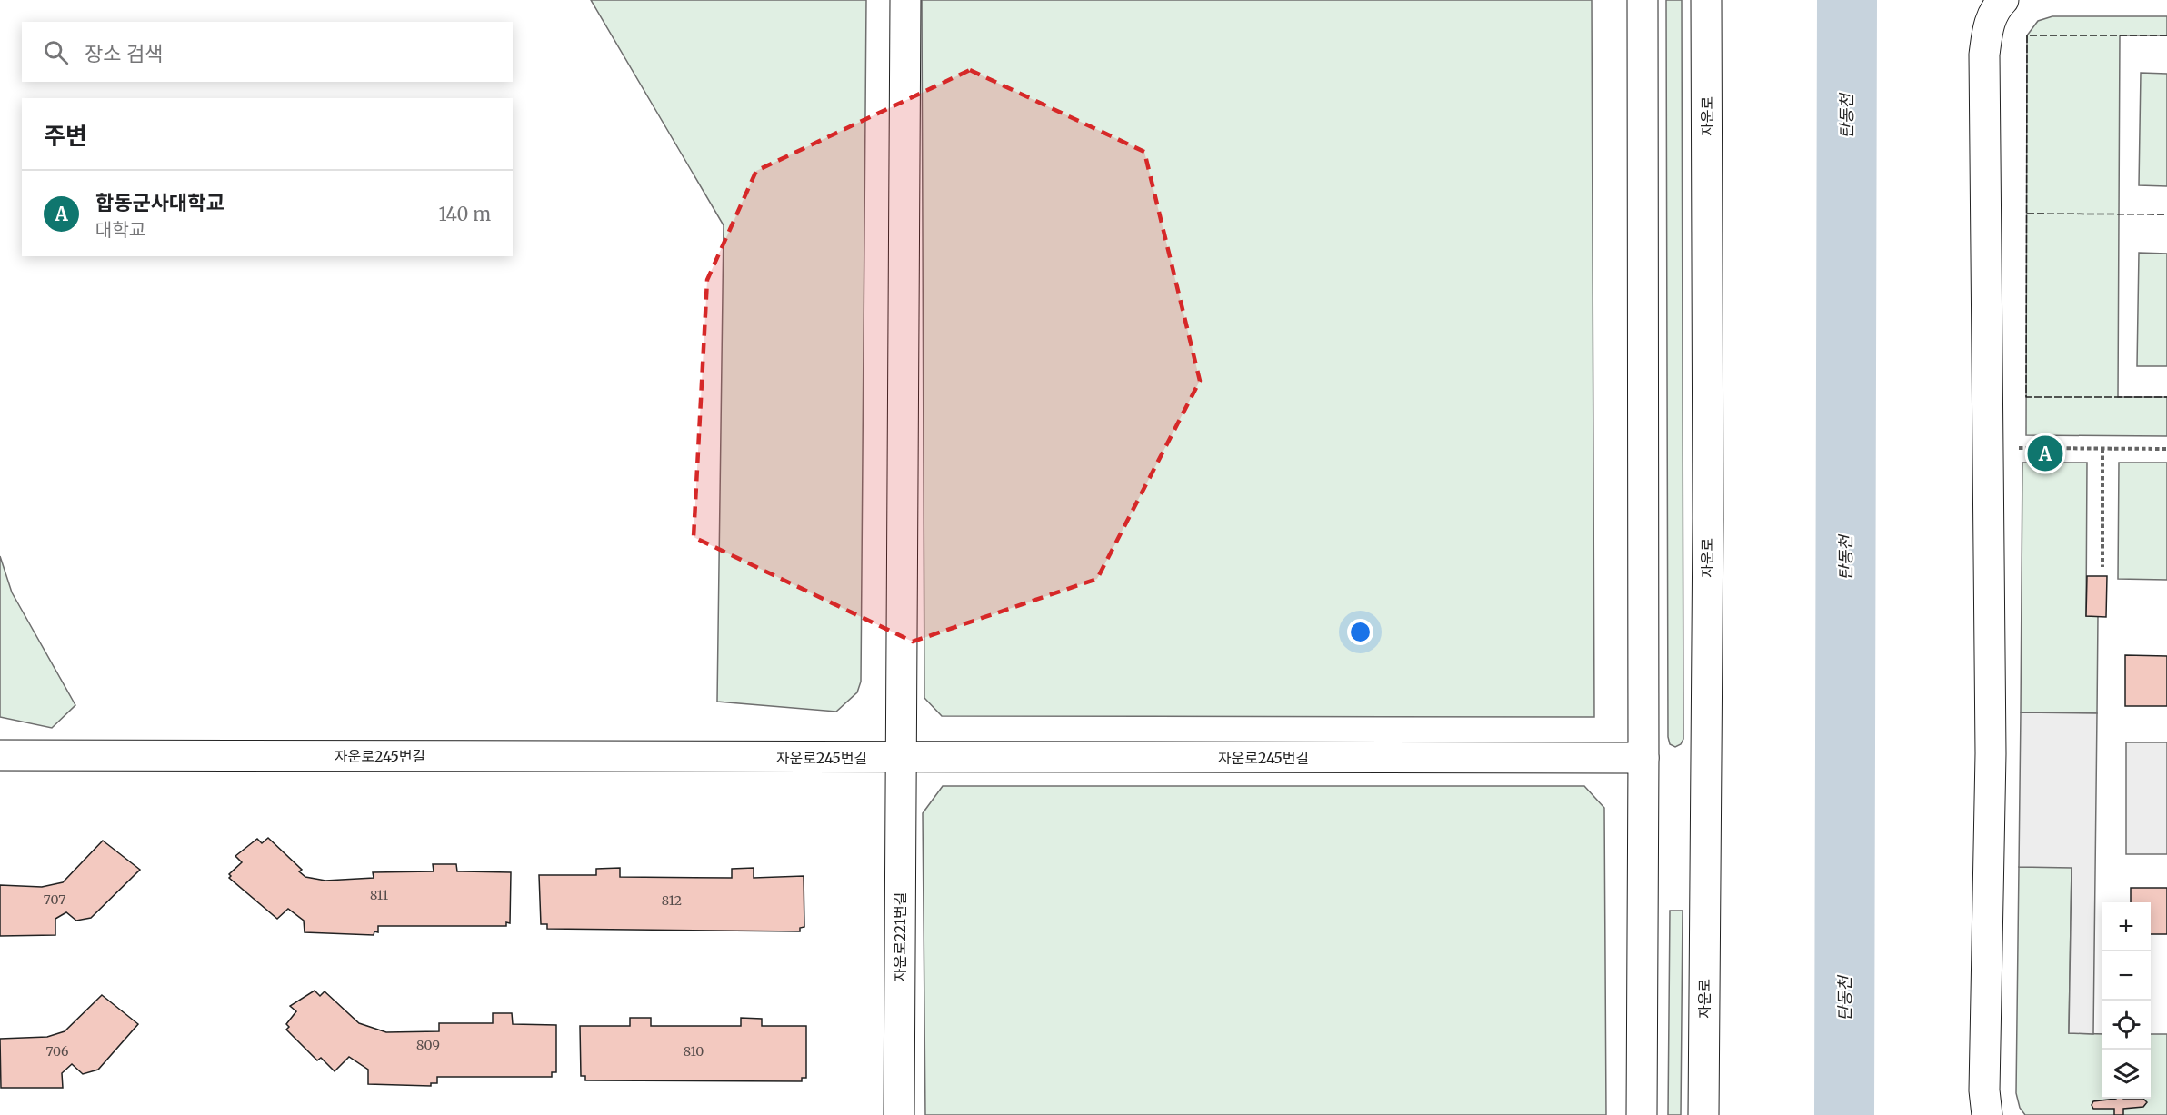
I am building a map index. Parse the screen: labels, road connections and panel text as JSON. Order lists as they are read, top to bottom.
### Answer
{
  "streets": {
    "street": ["자운로", "자운로245번길", "자운로221번길"]
  },
  "crossings": [
    ["자운로245번길", "자운로221번길"]
  ],
  "water": ["탄동천"],
  "house_numbers": [
    "811",
    "707",
    "812",
    "809",
    "706",
    "810"
  ],
  "page": {
    "search": "장소 검색",
    "heading": "주변",
    "list": [
      {
        "mark": "A",
        "name": "합동군사대학교",
        "note": "대학교",
        "value": "140 m"
      }
    ],
    "pins": "A",
    "map_buttons": ["+", "−"]
  }
}
